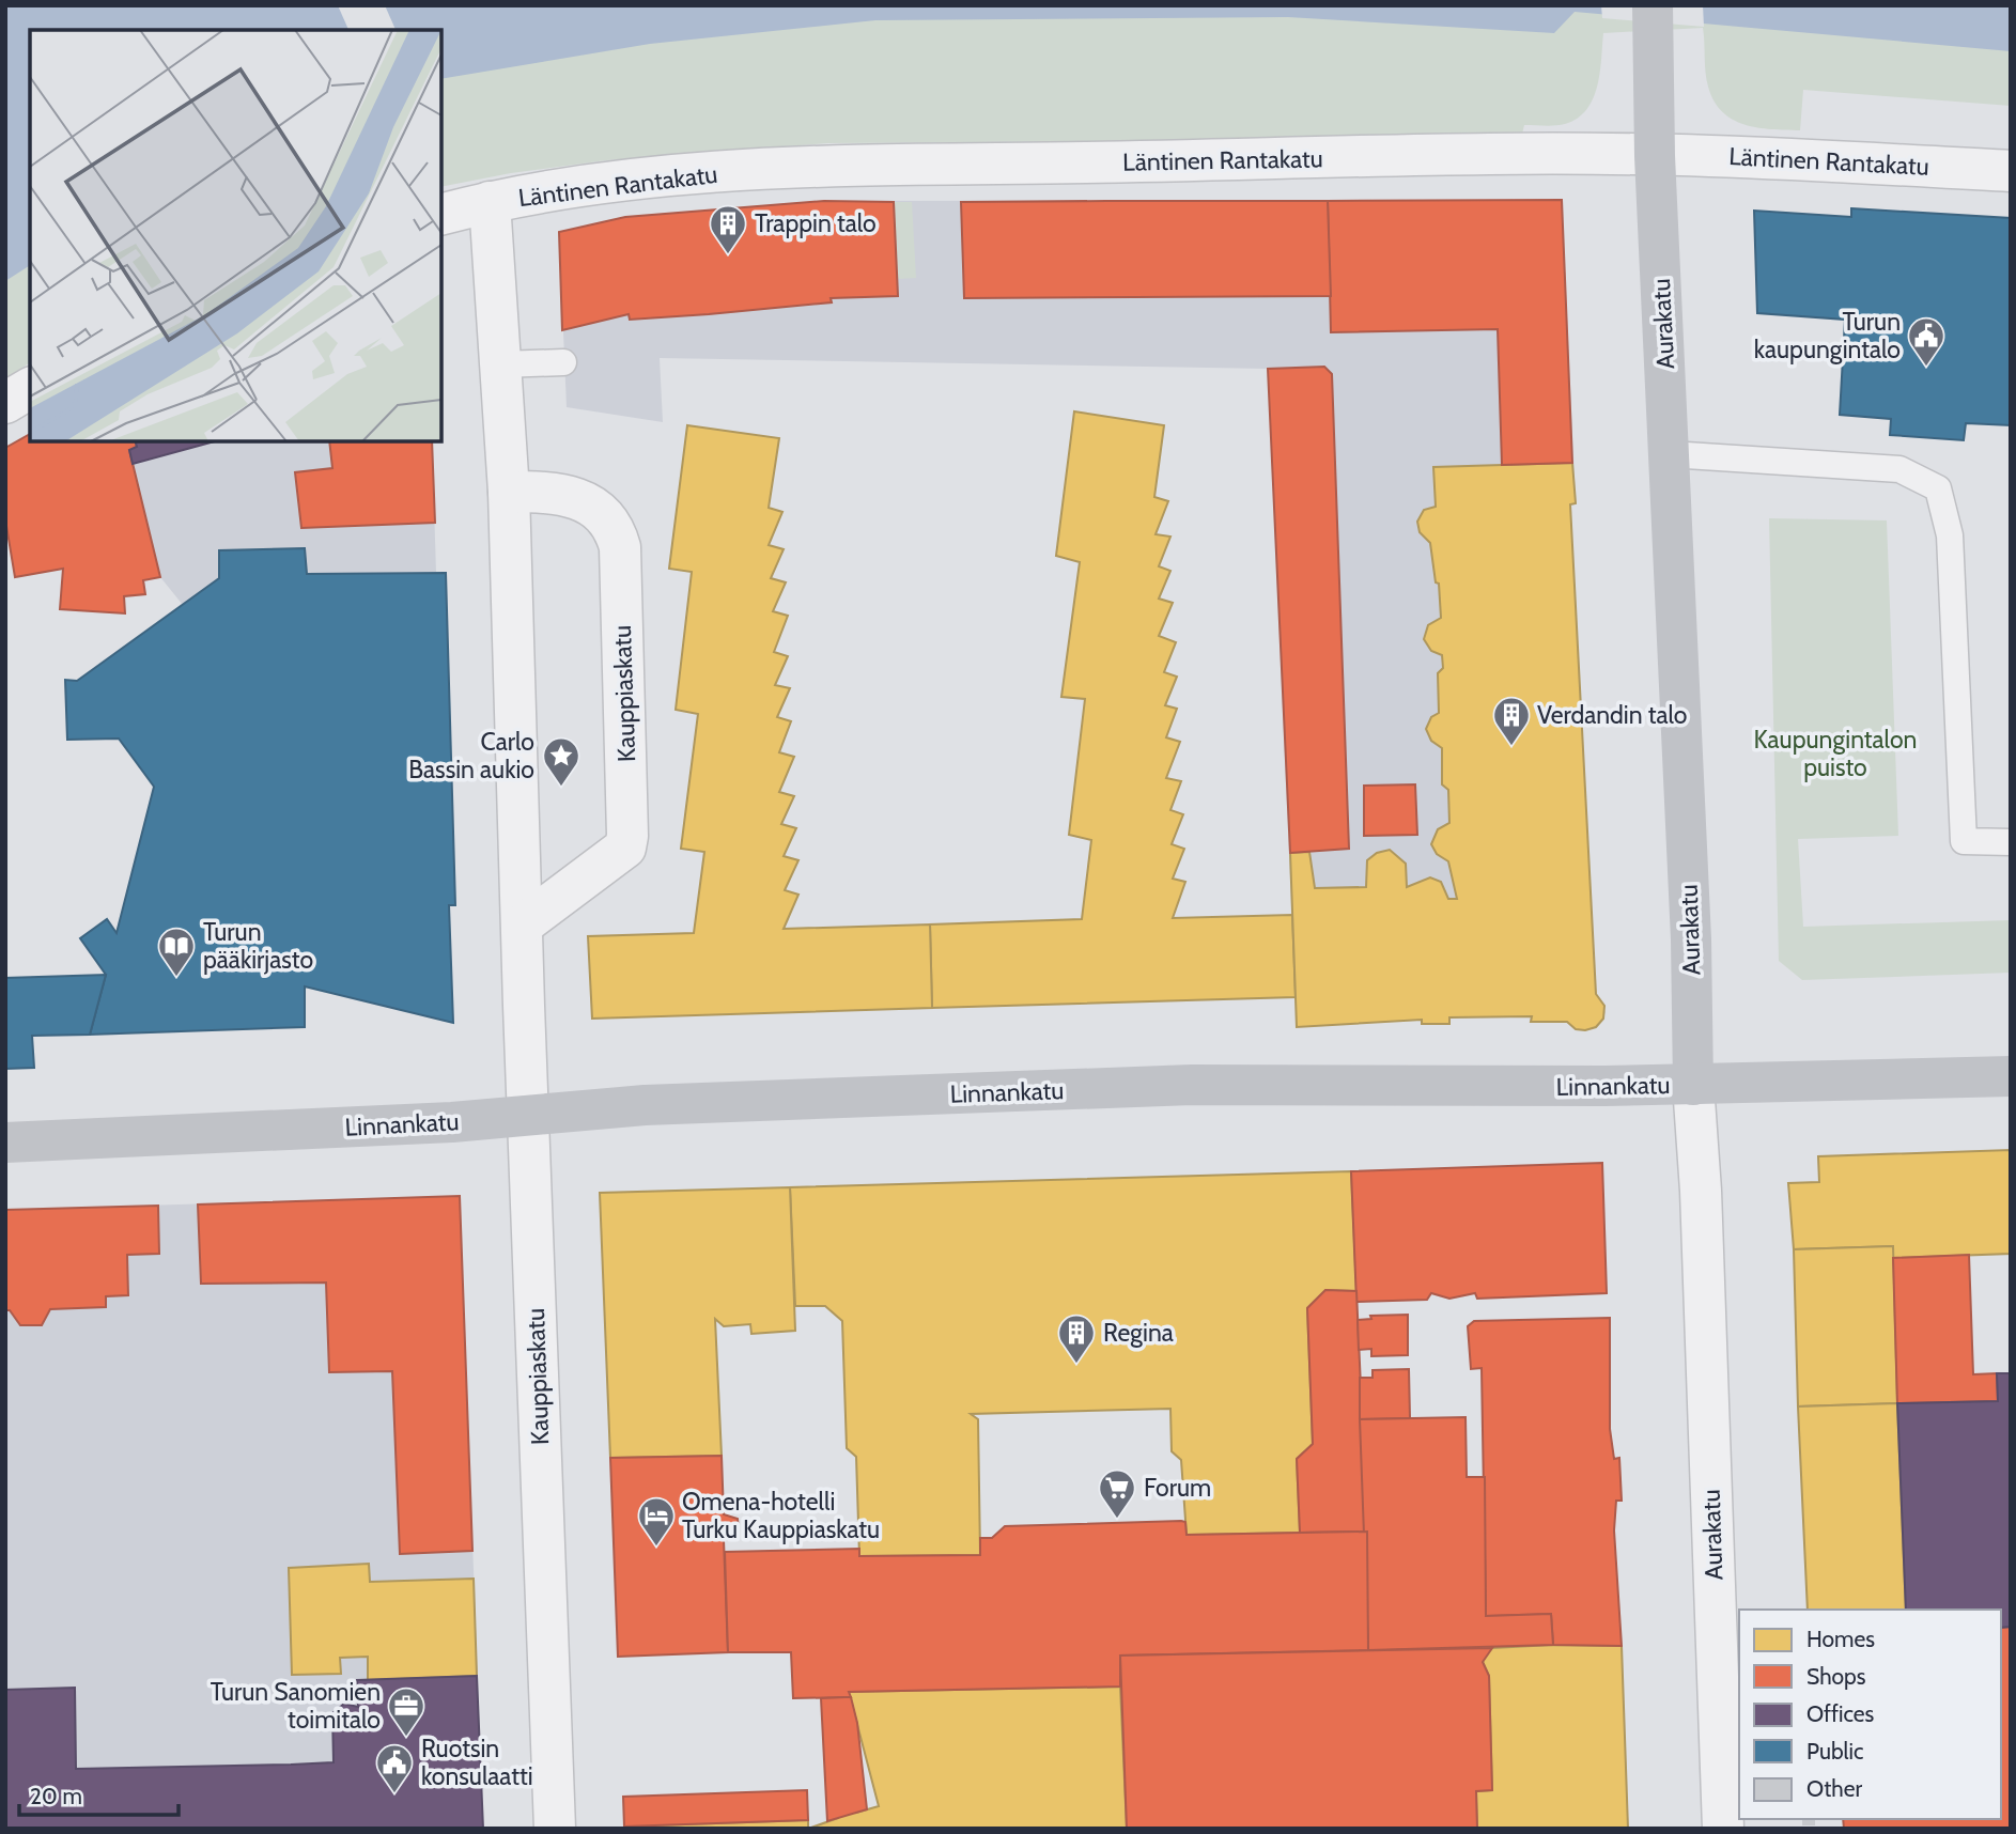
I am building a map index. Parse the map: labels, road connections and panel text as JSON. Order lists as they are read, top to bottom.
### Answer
{
  "streets": {
    "main road": ["Aurakatu", "Linnankatu"],
    "street": ["Läntinen Rantakatu", "Kauppiaskatu"]
  },
  "crossings": [
    ["Läntinen Rantakatu", "Aurakatu"],
    ["Läntinen Rantakatu", "Kauppiaskatu"],
    ["Aurakatu", "Linnankatu"],
    ["Kauppiaskatu", "Linnankatu"]
  ],
  "parks": ["Kaupungintalon puisto"],
  "places": {
    "building": ["Trappin talo", "Verdandin talo", "Regina"],
    "public building": ["Turun kaupungintalo", "Ruotsin konsulaatti"],
    "place": ["Carlo Bassin aukio"],
    "library": ["Turun pääkirjasto"],
    "supermarket": ["Forum"],
    "hotel": ["Omena-hotelli Turku Kauppiaskatu"],
    "office": ["Turun Sanomien toimitalo"]
  },
  "legend": [
    "Homes",
    "Shops",
    "Offices",
    "Public",
    "Other"
  ],
  "scale_bar": "20 m"
}
